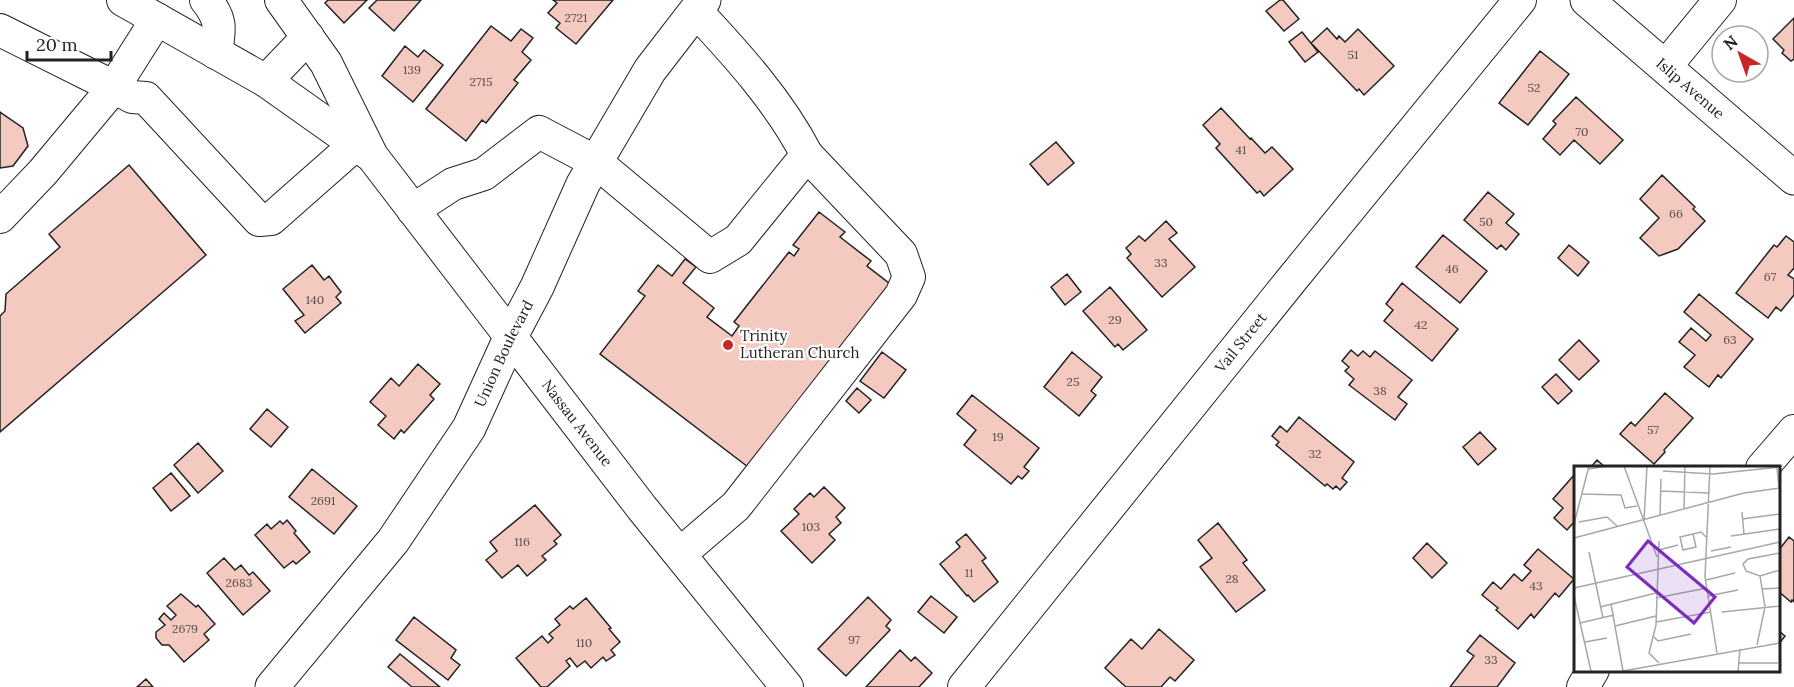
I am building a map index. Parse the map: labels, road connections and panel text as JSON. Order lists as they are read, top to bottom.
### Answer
{
  "streets": {
    "main road": ["Islip Avenue", "Union Boulevard"],
    "street": ["Vail Street", "Nassau Avenue"]
  },
  "crossings": [
    ["Union Boulevard", "Nassau Avenue"]
  ],
  "places": ["Trinity Lutheran Church"],
  "house_numbers": [
    "2721",
    "51",
    "139",
    "2715",
    "52",
    "70",
    "41",
    "66",
    "50",
    "33",
    "46",
    "67",
    "140",
    "29",
    "42",
    "63",
    "25",
    "38",
    "57",
    "19",
    "32",
    "2691",
    "103",
    "116",
    "11",
    "28",
    "2683",
    "43",
    "2679",
    "97",
    "110",
    "33"
  ],
  "scale_bar": "20 m",
  "north": "top left"
}
